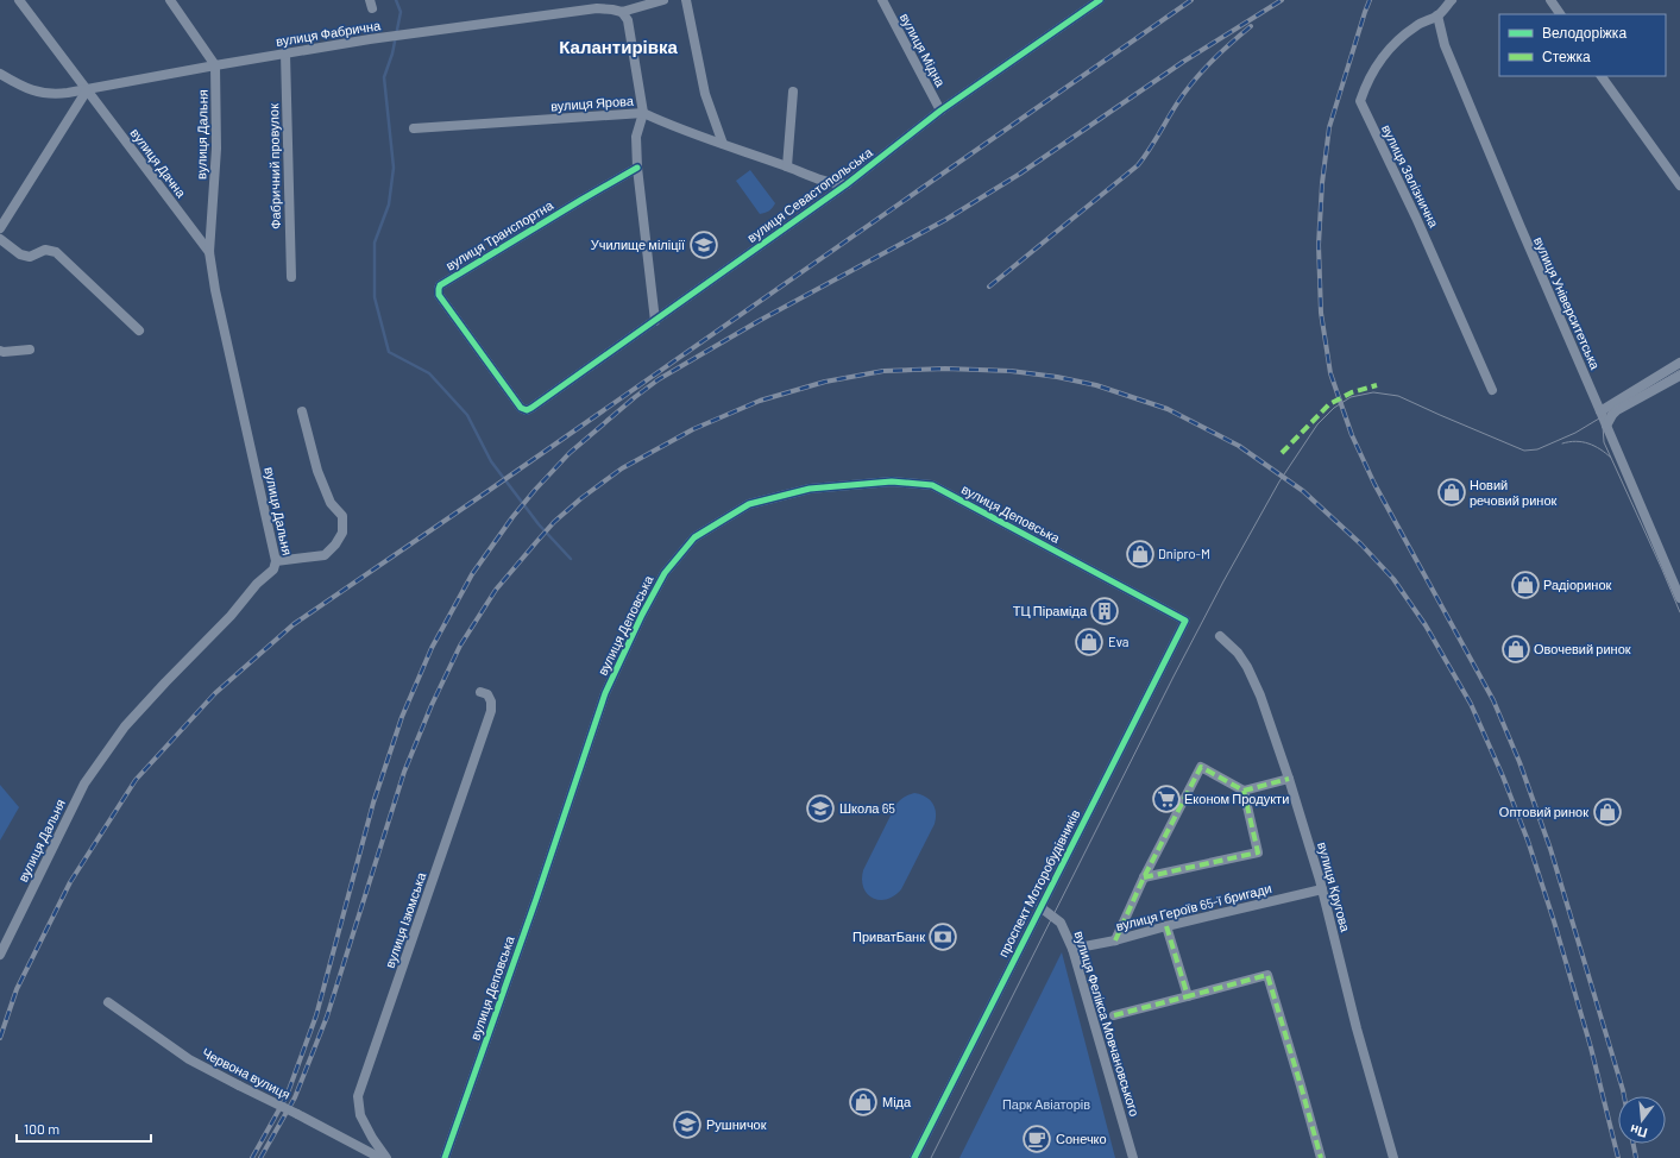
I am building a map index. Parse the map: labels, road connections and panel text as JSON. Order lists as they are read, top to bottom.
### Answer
{
  "streets": {
    "street": [
      "вулиця Фабрична",
      "вулиця Мідна",
      "вулиця Ярова",
      "вулиця Дальня",
      "вулиця Дачна",
      "Фабричний провулок",
      "вулиця Залізнична",
      "вулиця Севастопольська",
      "вулиця Транспортна",
      "вулиця Університетська",
      "вулиця Деповська",
      "проспект Моторобудівників",
      "вулиця Кругова",
      "вулиця Героїв 65-ї бригади",
      "вулиця Ізюмська",
      "вулиця Фелікса Мовчановського",
      "Червона вулиця"
    ]
  },
  "crossings": [
    ["вулиця Фабрична", "вулиця Дальня"],
    ["вулиця Фабрична", "вулиця Дачна"],
    ["вулиця Фабрична", "Фабричний провулок"],
    ["вулиця Мідна", "вулиця Севастопольська"],
    ["вулиця Ярова", "вулиця Севастопольська"],
    ["вулиця Дальня", "вулиця Дачна"],
    ["вулиця Залізнична", "вулиця Університетська"],
    ["вулиця Севастопольська", "вулиця Транспортна"],
    ["вулиця Деповська", "проспект Моторобудівників"],
    ["проспект Моторобудівників", "вулиця Фелікса Мовчановського"],
    ["вулиця Кругова", "вулиця Героїв 65-ї бригади"],
    ["вулиця Героїв 65-ї бригади", "вулиця Фелікса Мовчановського"]
  ],
  "districts": ["Калантирівка"],
  "parks": ["Парк Авіаторів"],
  "places": {
    "school or university": ["Училище міліції", "Школа 65", "Рушничок"],
    "shop": [
      "Новий речовий ринок",
      "Dnipro-M",
      "Радіоринок",
      "Eva",
      "Овочевий ринок",
      "Оптовий ринок",
      "Міда"
    ],
    "building": ["ТЦ Піраміда"],
    "supermarket": ["Економ Продукти"],
    "bank": ["ПриватБанк"],
    "cafe": ["Сонечко"]
  },
  "legend": ["Велодоріжка", "Стежка"],
  "scale_bar": "100 m",
  "north": "bottom"
}
